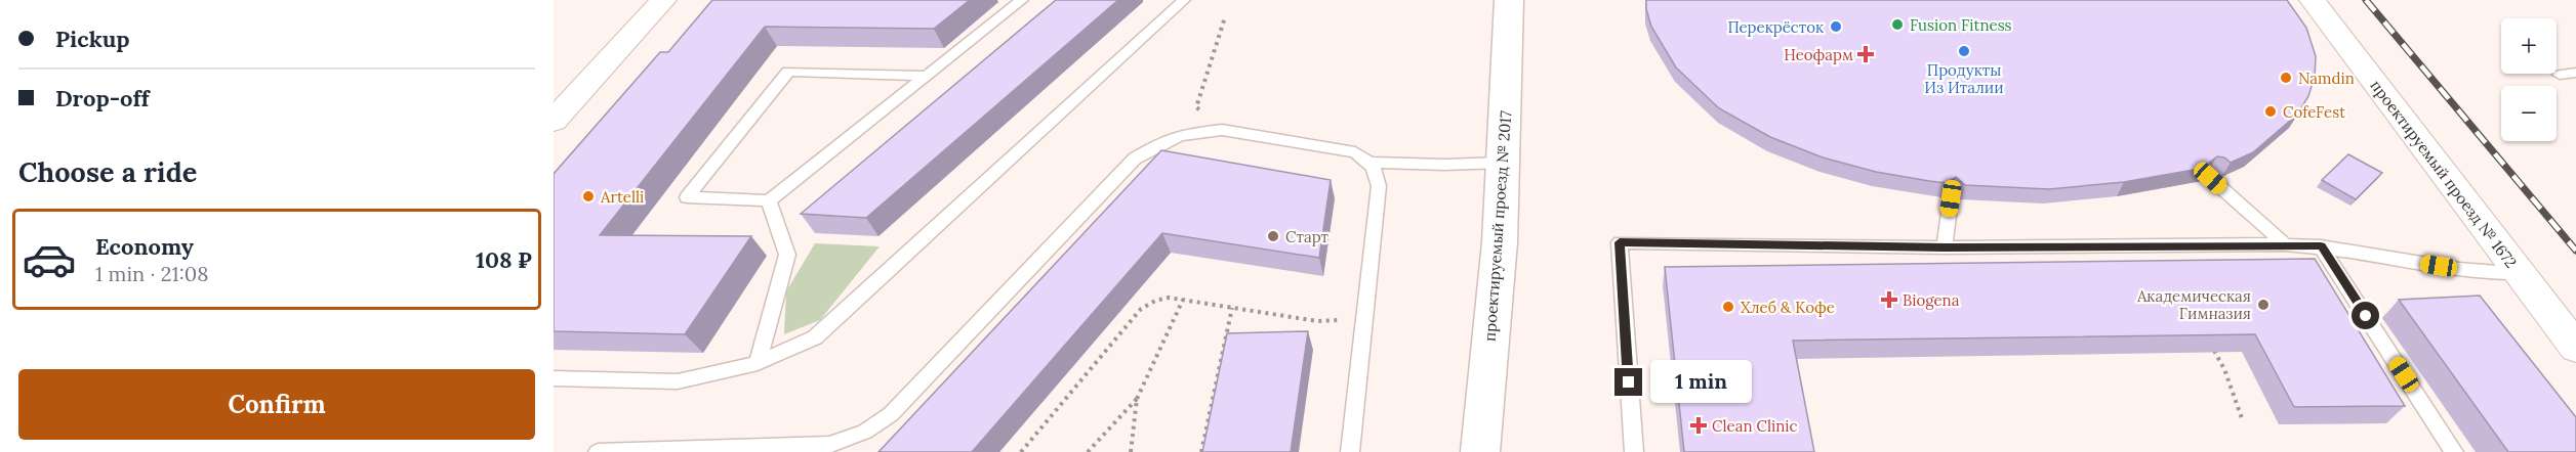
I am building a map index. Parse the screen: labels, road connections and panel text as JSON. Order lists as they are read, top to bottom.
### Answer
{
  "streets": {
    "street": ["проектируемый проезд № 1672", "проектируемый проезд № 2017"]
  },
  "places": {
    "other": [
      "Fusion Fitness",
      "Перекрёсток",
      "Продукты Из Италии",
      "Namdin",
      "CofeFest",
      "Artelli",
      "Старт",
      "Академическая Гимназия",
      "Хлеб & Кофе"
    ],
    "health": ["Неофарм", "Biogena", "Clean Clinic"]
  },
  "page": {
    "banner": ["Pickup", "Drop-off"],
    "map_buttons": ["+", "−"],
    "heading": "Choose a ride",
    "list": [
      {
        "name": "Economy",
        "note": "1 min · 21:08",
        "value": "108 ₽"
      }
    ],
    "buttons": "Confirm",
    "bubble": "1 min"
  }
}
